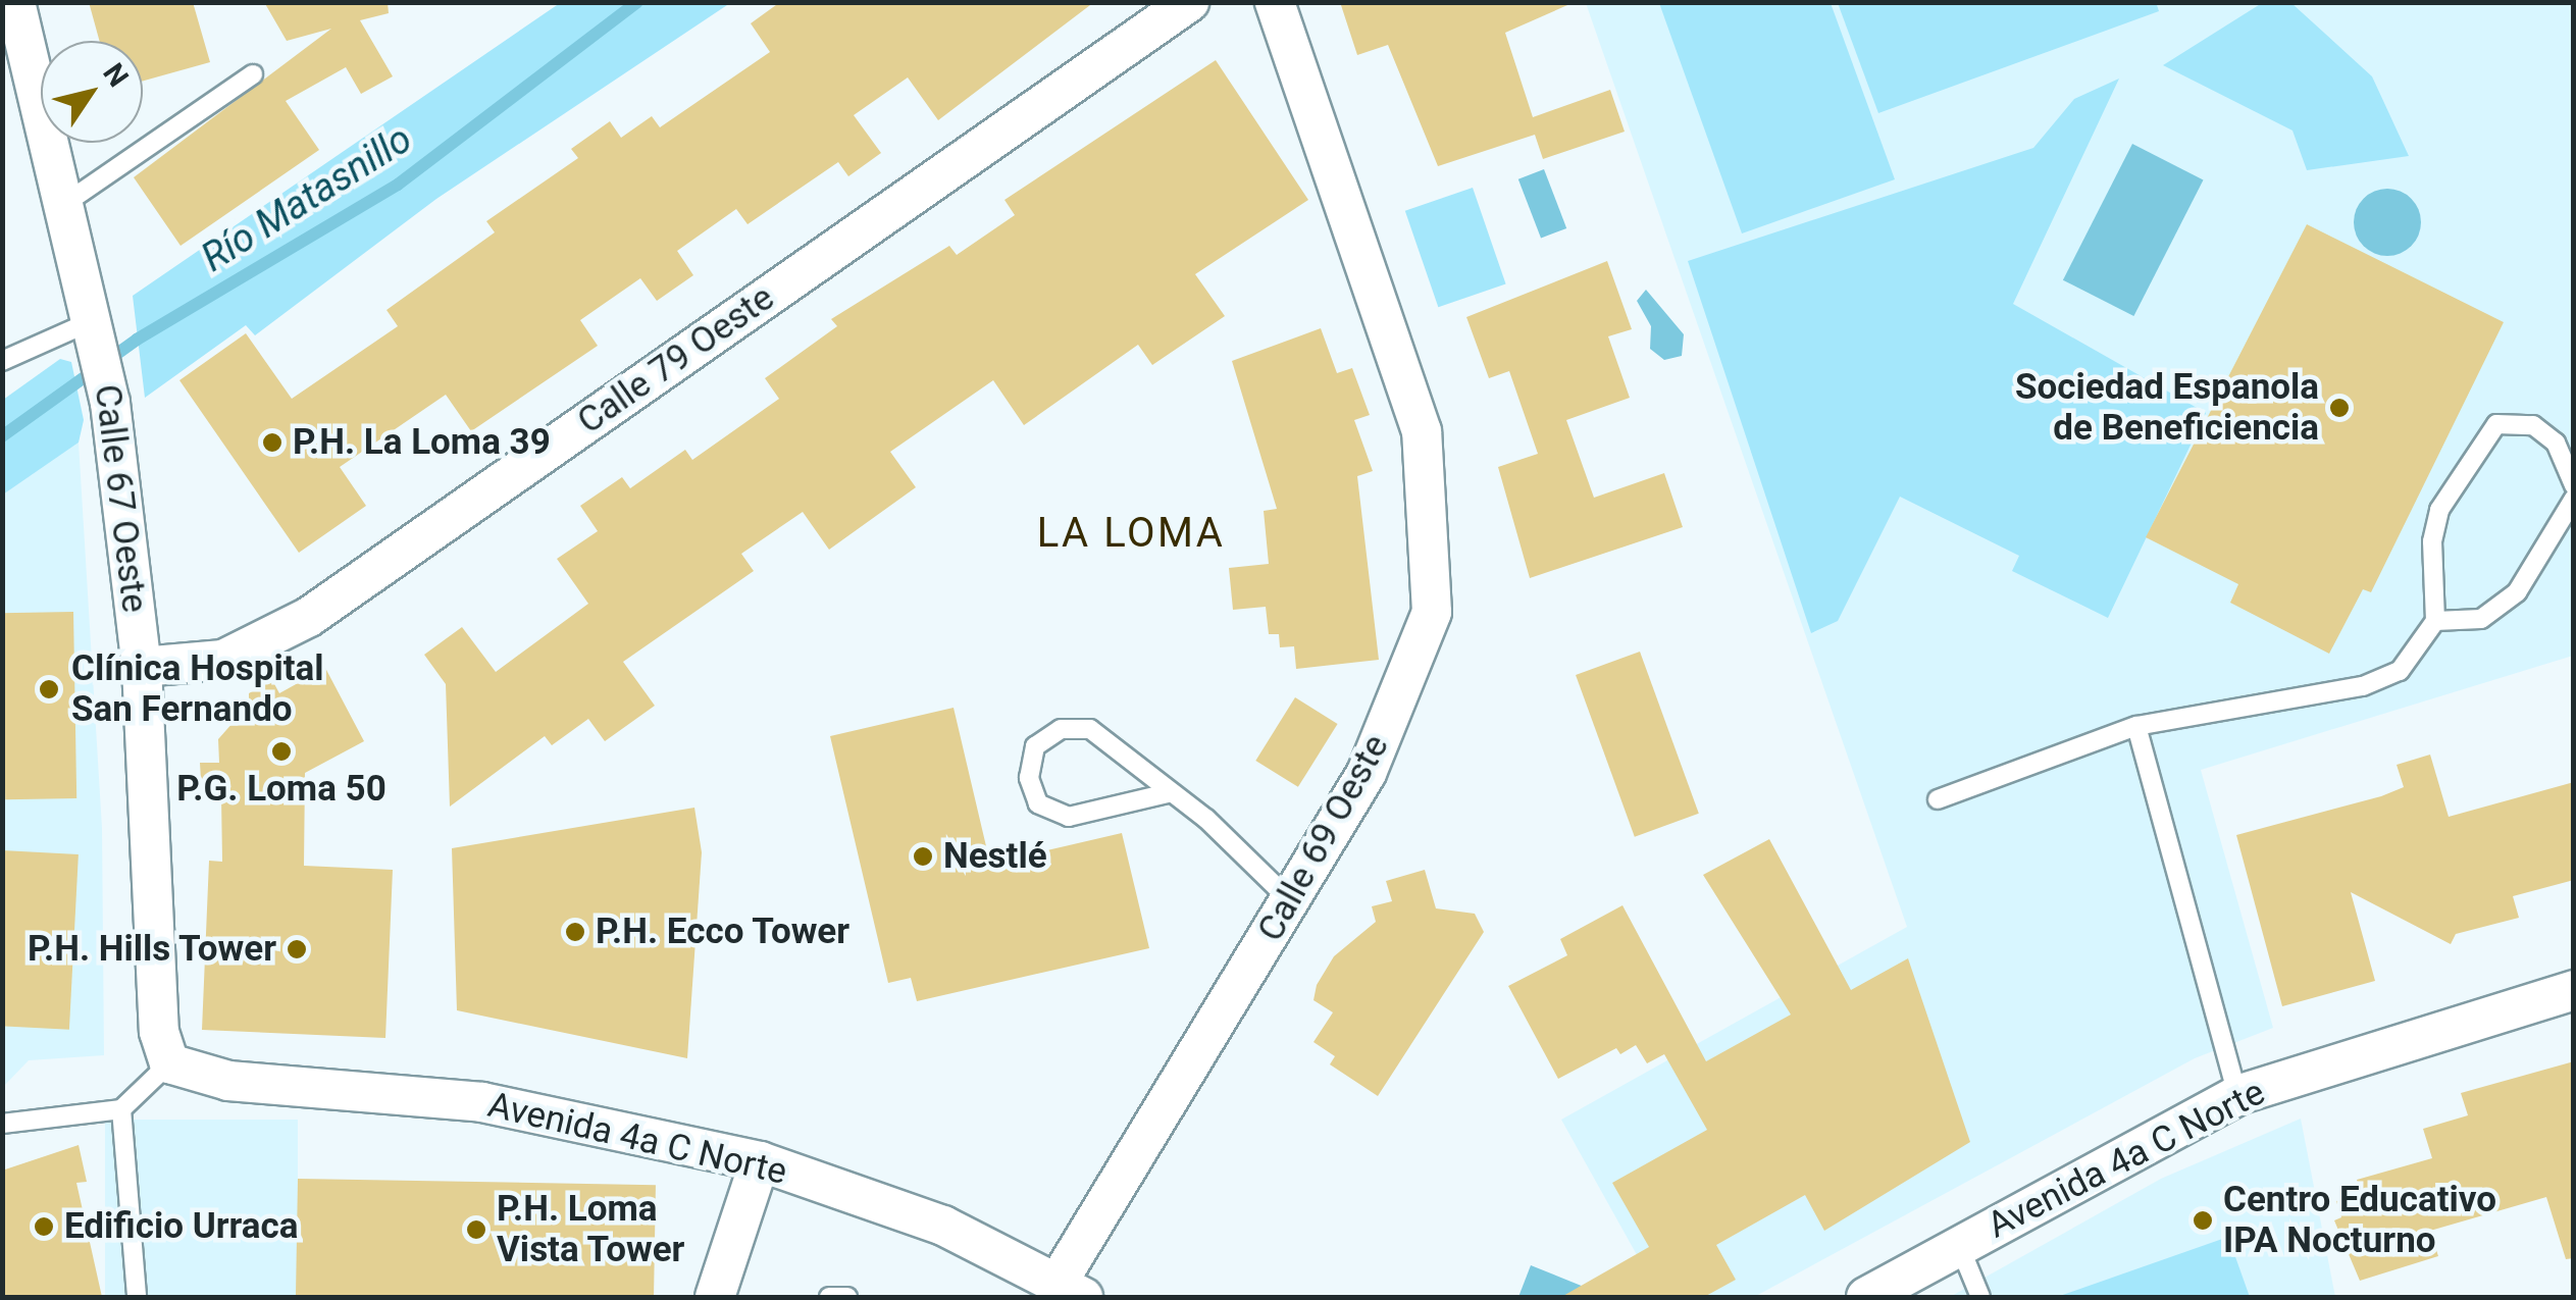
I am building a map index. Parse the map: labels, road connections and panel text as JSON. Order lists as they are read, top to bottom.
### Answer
{
  "streets": {
    "street": [
      "Calle 79 Oeste",
      "Calle 67 Oeste",
      "Calle 69 Oeste",
      "Avenida 4a C Norte"
    ]
  },
  "crossings": [
    ["Calle 79 Oeste", "Calle 67 Oeste"],
    ["Calle 67 Oeste", "Avenida 4a C Norte"],
    ["Calle 69 Oeste", "Avenida 4a C Norte"]
  ],
  "districts": ["LA LOMA"],
  "water": ["Río Matasnillo"],
  "places": [
    "Sociedad Espanola de Beneficiencia",
    "P.H. La Loma 39",
    "Clínica Hospital San Fernando",
    "P.G. Loma 50",
    "Nestlé",
    "P.H. Ecco Tower",
    "P.H. Hills Tower",
    "Centro Educativo IPA Nocturno",
    "Edificio Urraca",
    "P.H. Loma Vista Tower"
  ],
  "north": "top right"
}
